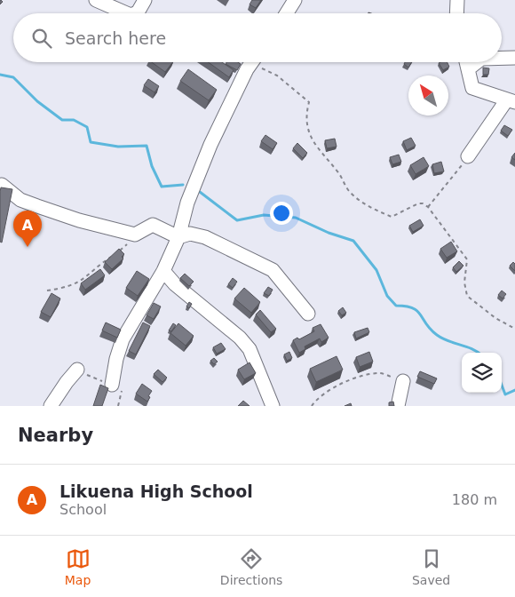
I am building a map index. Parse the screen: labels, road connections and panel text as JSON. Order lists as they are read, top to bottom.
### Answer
{
  "north": "top left",
  "page": {
    "search": "Search here",
    "pins": "A",
    "heading": "Nearby",
    "list": [
      {
        "mark": "A",
        "name": "Likuena High School",
        "note": "School",
        "value": "180 m"
      }
    ],
    "nav": ["Map", "Directions", "Saved"]
  }
}
